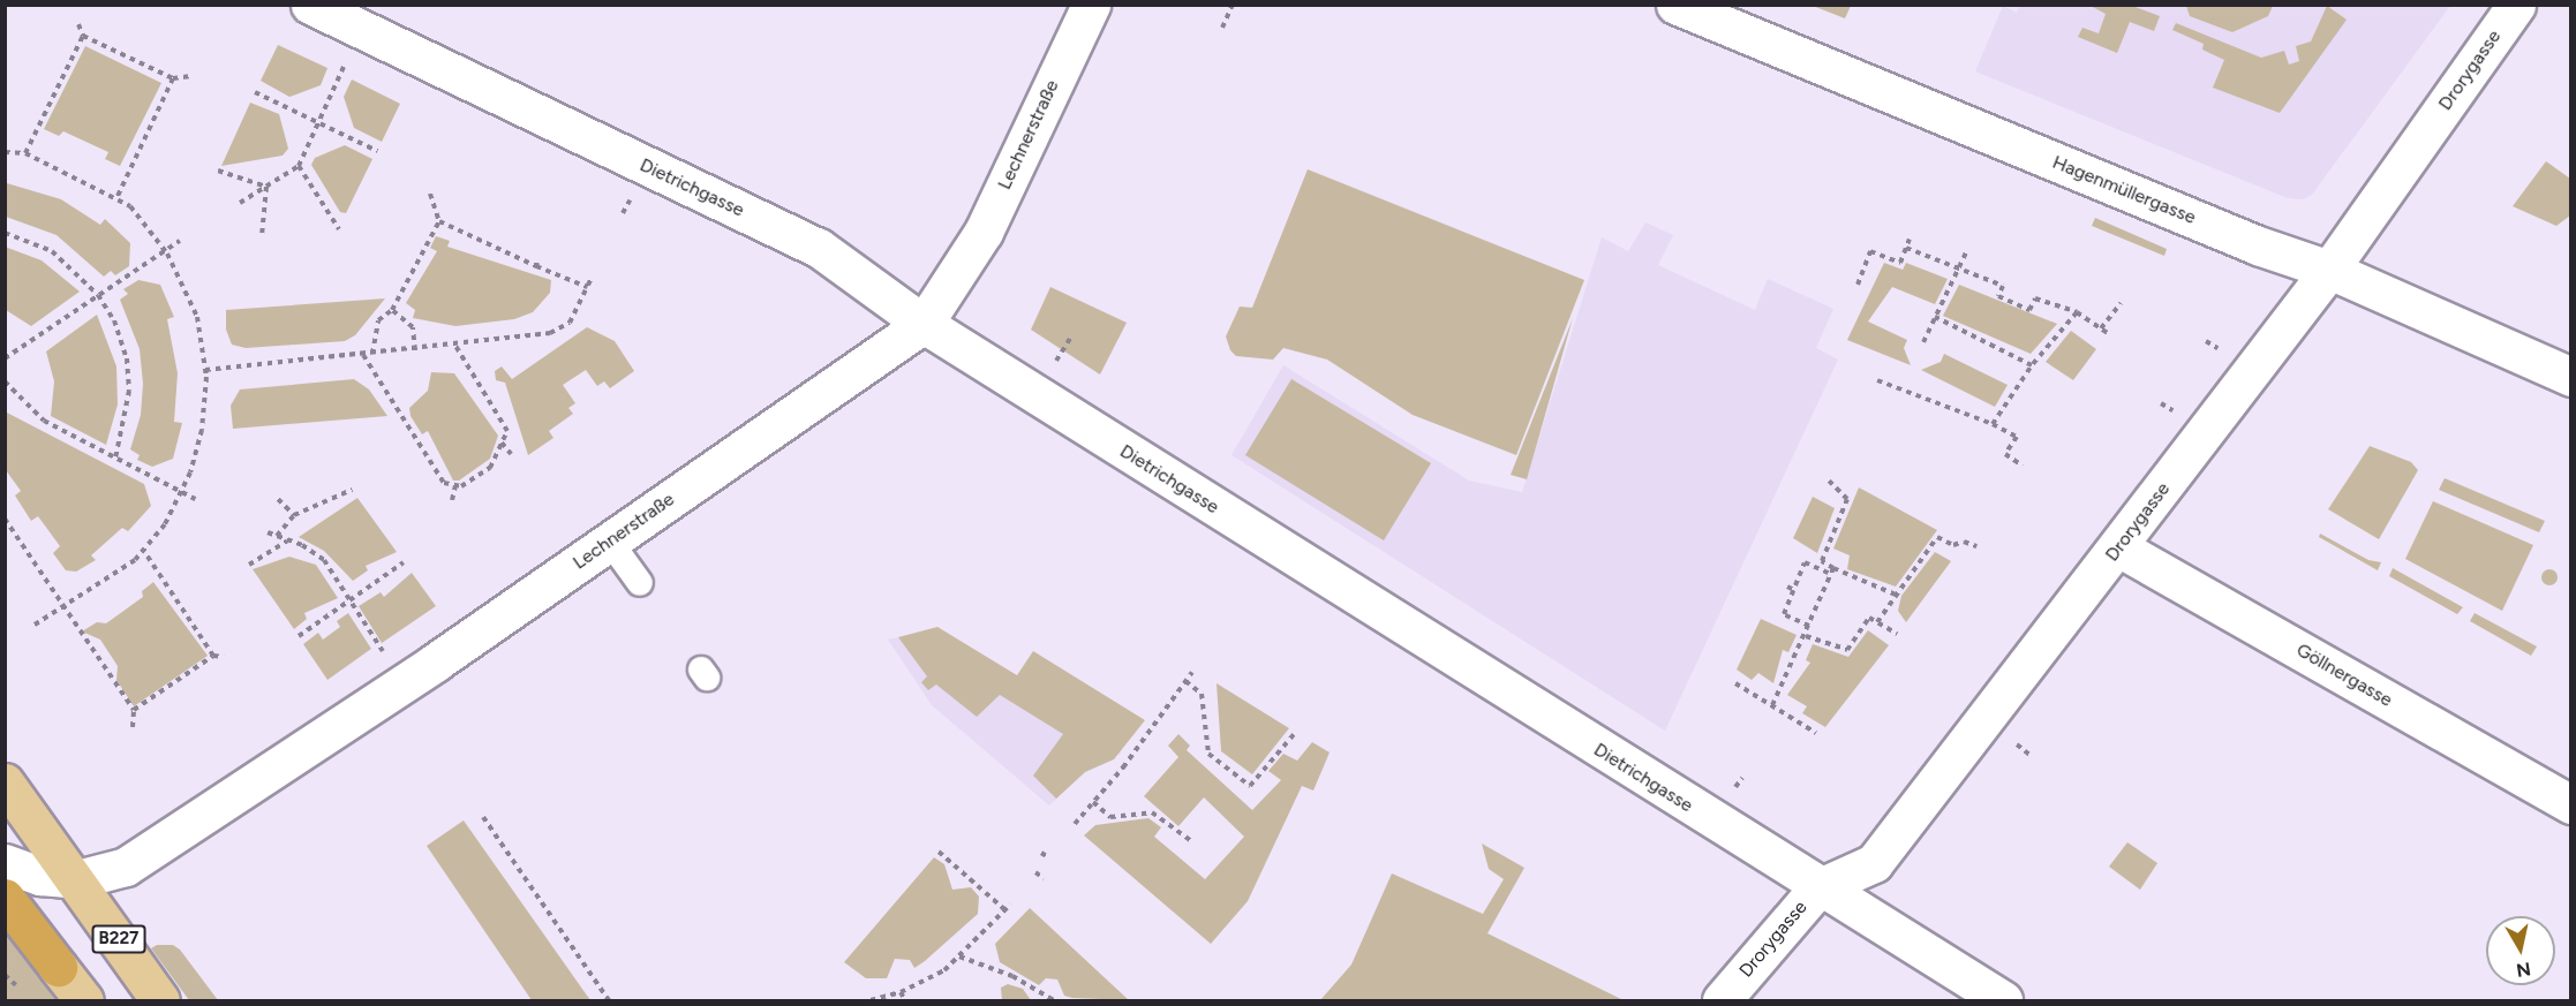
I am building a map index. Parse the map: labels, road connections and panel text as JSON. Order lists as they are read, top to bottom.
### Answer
{
  "streets": {
    "main road": ["B227"],
    "street": [
      "Drorygasse",
      "Lechnerstraße",
      "Dietrichgasse",
      "Hagenmüllergasse",
      "Göllnergasse"
    ]
  },
  "crossings": [
    ["Drorygasse", "Dietrichgasse"],
    ["Drorygasse", "Hagenmüllergasse"],
    ["Drorygasse", "Göllnergasse"],
    ["Lechnerstraße", "Dietrichgasse"],
    ["Lechnerstraße", "B227"]
  ],
  "north": "bottom"
}
